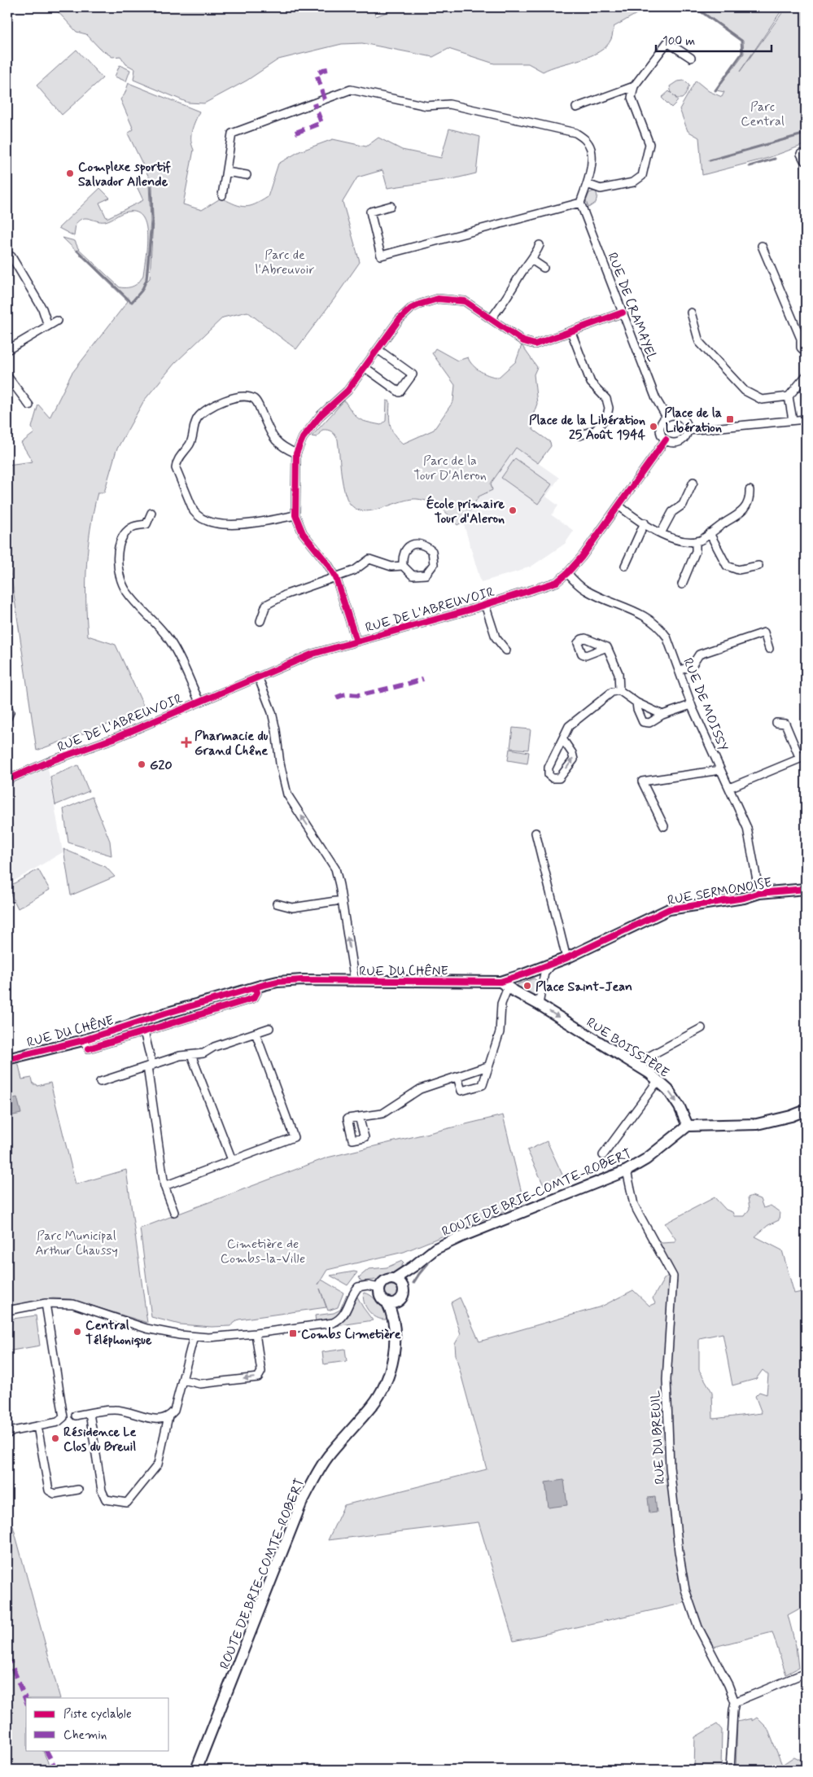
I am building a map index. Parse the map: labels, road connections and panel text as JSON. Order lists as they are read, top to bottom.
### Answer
{
  "streets": {
    "main road": [
      "RUE SERMONOISE",
      "RUE DU CHÊNE",
      "RUE BOISSIÈRE",
      "ROUTE DE BRIE-COMTE-ROBERT"
    ],
    "street": [
      "RUE DE CRAMAYEL",
      "RUE DE L'ABREUVOIR",
      "RUE DE MOISSY",
      "RUE DU BREUIL"
    ]
  },
  "crossings": [
    ["RUE DE CRAMAYEL", "RUE DE L'ABREUVOIR"],
    ["RUE DE L'ABREUVOIR", "RUE DE MOISSY"],
    ["RUE DE MOISSY", "RUE SERMONOISE"],
    ["RUE SERMONOISE", "RUE DU CHÊNE"],
    ["RUE DU CHÊNE", "RUE BOISSIÈRE"],
    ["RUE BOISSIÈRE", "ROUTE DE BRIE-COMTE-ROBERT"],
    ["ROUTE DE BRIE-COMTE-ROBERT", "RUE DU BREUIL"]
  ],
  "one_way": ["RUE BOISSIÈRE"],
  "parks": [
    "Parc Central",
    "Parc de l'Abreuvoir",
    "Parc de la Tour D'Aleron",
    "Parc Municipal Arthur Chaussy",
    "Cimetière de Combs-la-Ville"
  ],
  "places": {
    "other": [
      "Complexe sportif Salvador Allende",
      "Place de la Libération 25 Août 1944",
      "École primaire Tour d'Aleron",
      "G20",
      "Place Saint-Jean",
      "Central Téléphonique",
      "Résidence Le Clos du Breuil"
    ],
    "transit": ["Place de la Libération", "Combs Cimetière"],
    "health": ["Pharmacie du Grand Chêne"]
  },
  "legend": ["Piste cyclable", "Chemin"],
  "scale_bar": "100 m"
}
